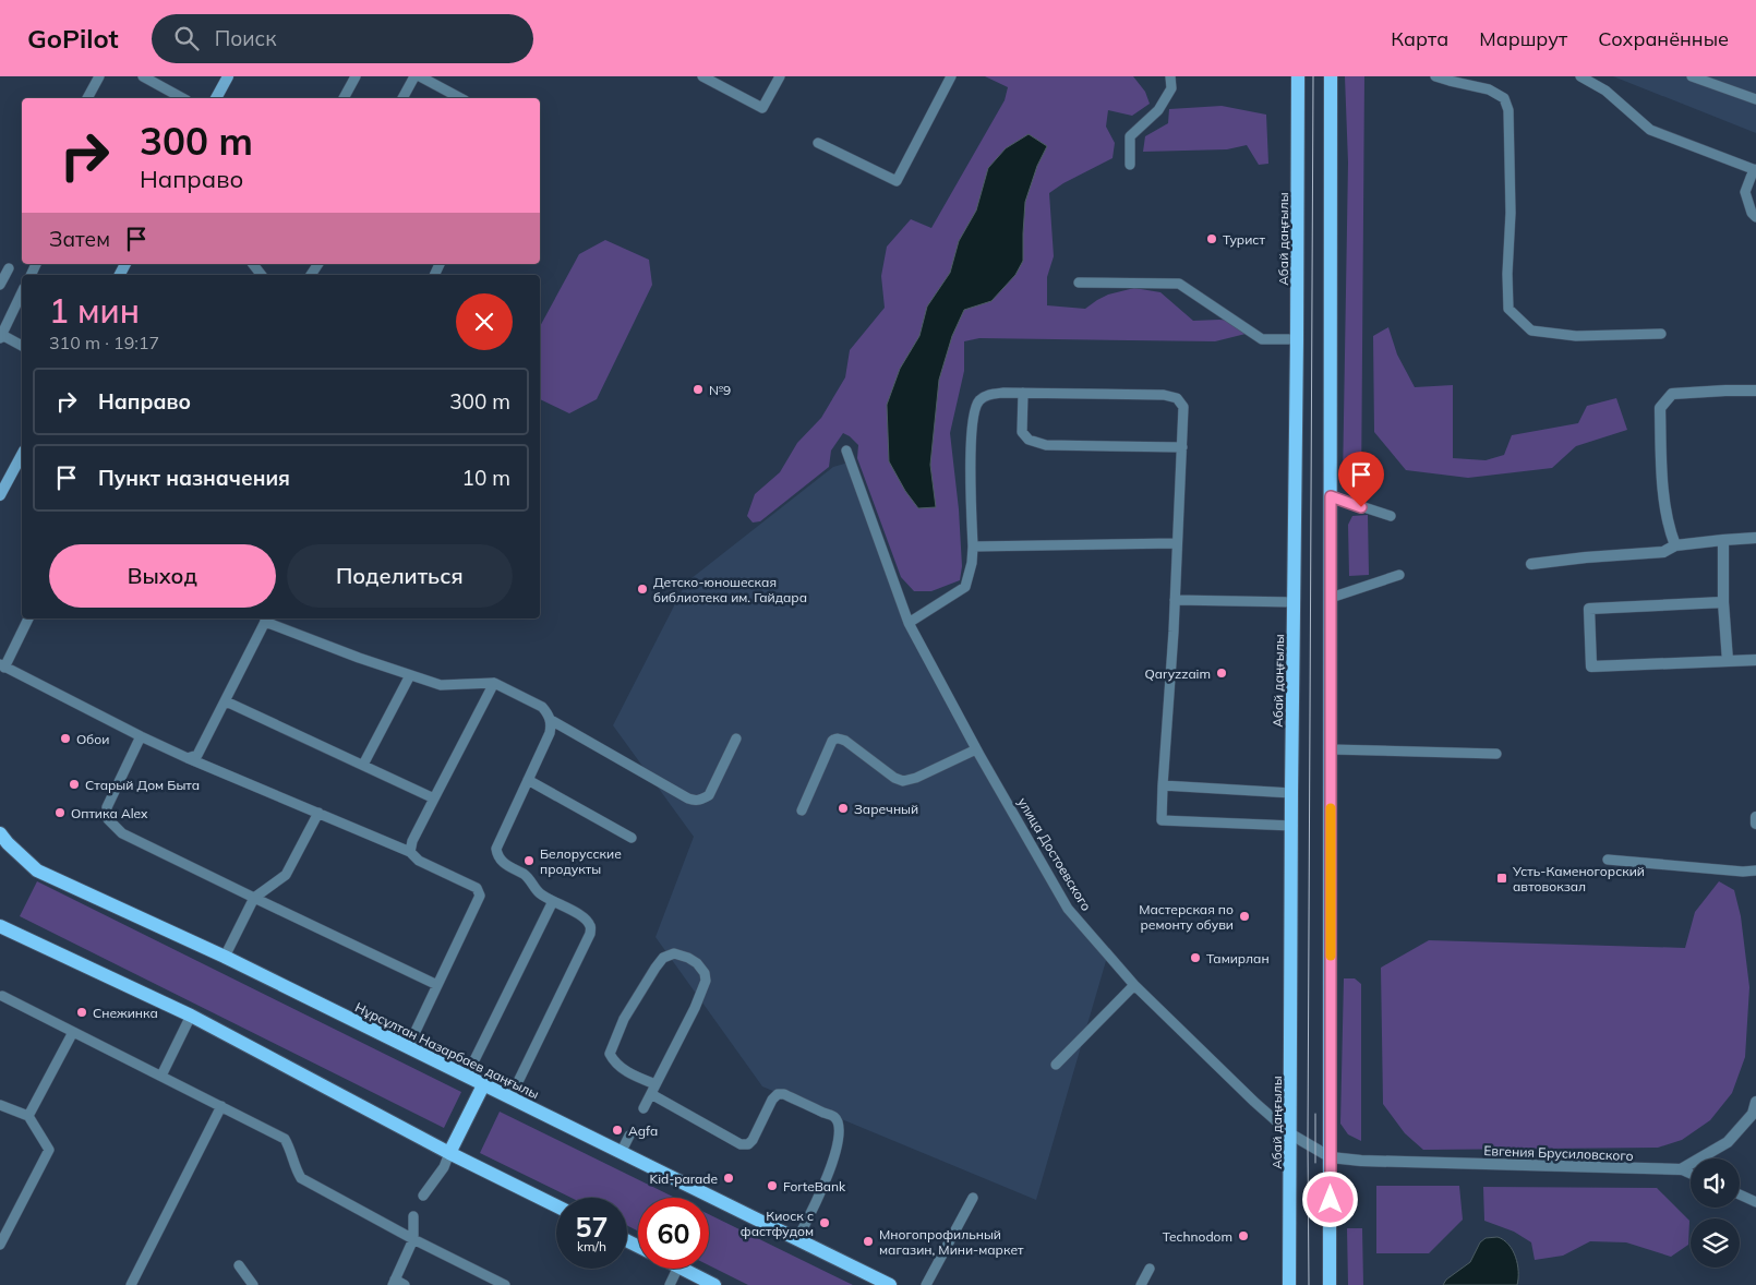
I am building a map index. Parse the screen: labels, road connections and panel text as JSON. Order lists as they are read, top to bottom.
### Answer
{
  "streets": {
    "main road": ["Абай даңғылы", "Нұрсұлтан Назарбаев даңғылы"],
    "street": ["Евгения Брусиловского"],
    "lane": ["улица Достоевского"]
  },
  "crossings": [
    ["Абай даңғылы", "улица Достоевского"]
  ],
  "places": {
    "other": [
      "Турист",
      "№9",
      "Детско-юношеская библиотека им. Гайдара",
      "Qaryzzaim",
      "Обои",
      "Старый Дом Быта",
      "Заречный",
      "Оптика Alex",
      "Белорусские продукты",
      "Мастерская по ремонту обуви",
      "Тамирлан",
      "Снежинка",
      "Agfa",
      "Kid-parade",
      "ForteBank",
      "Киоск с фастфудом",
      "Technodom",
      "Многопрофильный магазин, Мини-маркет"
    ],
    "transit": ["Усть-Каменогорский автовокзал"]
  },
  "page": {
    "header": "GoPilot",
    "search": "Поиск",
    "nav": ["Карта", "Маршрут", "Сохранённые"],
    "turn": ["300 m", "Направо"],
    "then": "Затем",
    "heading": ["1 мин", "310 m · 19:17"],
    "list": [
      {
        "name": "Направо",
        "value": "300 m"
      },
      {
        "name": "Пункт назначения",
        "value": "10 m"
      }
    ],
    "buttons": ["Выход", "Поделиться"],
    "speed": "57 km/h",
    "limit": "60"
  }
}
